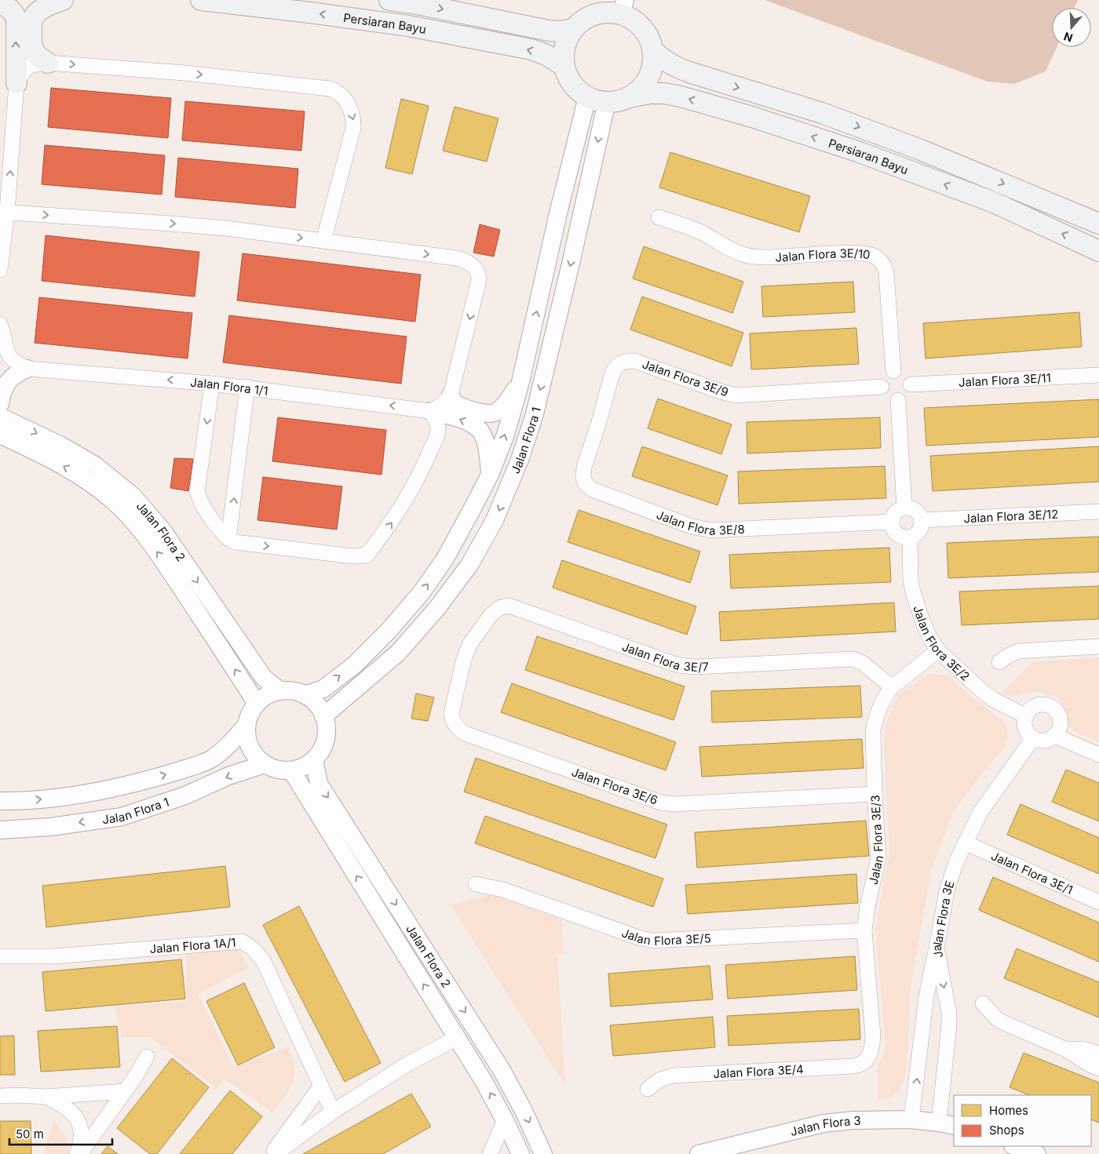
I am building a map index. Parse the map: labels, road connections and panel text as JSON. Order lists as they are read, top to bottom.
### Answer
{
  "streets": {
    "main road": ["Persiaran Bayu"],
    "street": [
      "Jalan Flora 3E/10",
      "Jalan Flora 3E/9",
      "Jalan Flora 3E/11",
      "Jalan Flora 1/1",
      "Jalan Flora 1",
      "Jalan Flora 3E/12",
      "Jalan Flora 3E/8",
      "Jalan Flora 2",
      "Jalan Flora 3E/2",
      "Jalan Flora 3E/7",
      "Jalan Flora 3E/6",
      "Jalan Flora 3E/3",
      "Jalan Flora 3E/1",
      "Jalan Flora 3E",
      "Jalan Flora 3E/5",
      "Jalan Flora 1A/1",
      "Jalan Flora 3E/4",
      "Jalan Flora 3"
    ]
  },
  "crossings": [
    ["Persiaran Bayu", "Jalan Flora 1"],
    ["Jalan Flora 3E/10", "Jalan Flora 3E/9"],
    ["Jalan Flora 3E/10", "Jalan Flora 3E/11"],
    ["Jalan Flora 3E/9", "Jalan Flora 3E/11"],
    ["Jalan Flora 3E/9", "Jalan Flora 3E/8"],
    ["Jalan Flora 1", "Jalan Flora 2"],
    ["Jalan Flora 3E/12", "Jalan Flora 3E/8"],
    ["Jalan Flora 3E/12", "Jalan Flora 3E/2"],
    ["Jalan Flora 3E/8", "Jalan Flora 3E/2"],
    ["Jalan Flora 3E/2", "Jalan Flora 3E/3"],
    ["Jalan Flora 3E/2", "Jalan Flora 3E"],
    ["Jalan Flora 3E/7", "Jalan Flora 3E/6"],
    ["Jalan Flora 3E/7", "Jalan Flora 3E/3"],
    ["Jalan Flora 3E/6", "Jalan Flora 3E/3"],
    ["Jalan Flora 3E/3", "Jalan Flora 3E/5"],
    ["Jalan Flora 3E/3", "Jalan Flora 3E/4"],
    ["Jalan Flora 3E/1", "Jalan Flora 3E"],
    ["Jalan Flora 3E", "Jalan Flora 3"]
  ],
  "one_way": ["Jalan Flora 1/1"],
  "legend": ["Homes", "Shops"],
  "scale_bar": "50 m",
  "north": "bottom"
}
